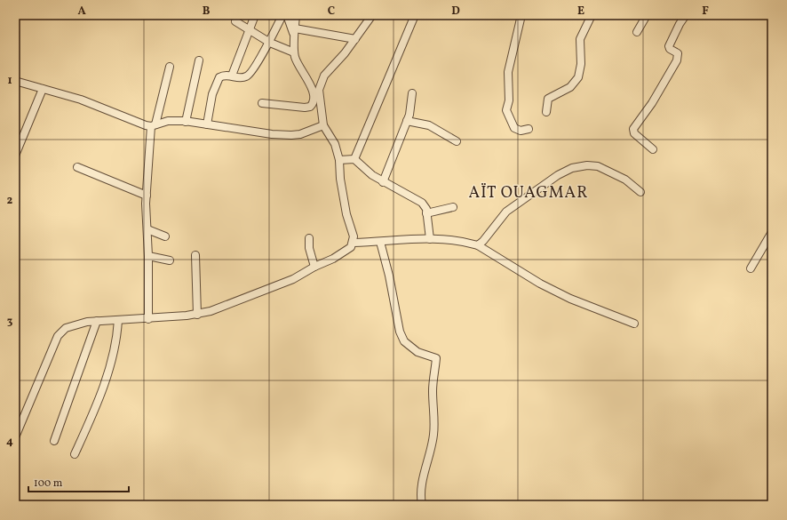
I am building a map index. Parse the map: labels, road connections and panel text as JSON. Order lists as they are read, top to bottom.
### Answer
{
  "districts": ["AÏT OUAGMAR"],
  "scale_bar": "100 m",
  "grid": {
    "columns": [
      "A",
      "B",
      "C",
      "D",
      "E",
      "F"
    ],
    "rows": [
      "1",
      "2",
      "3",
      "4"
    ]
  }
}
